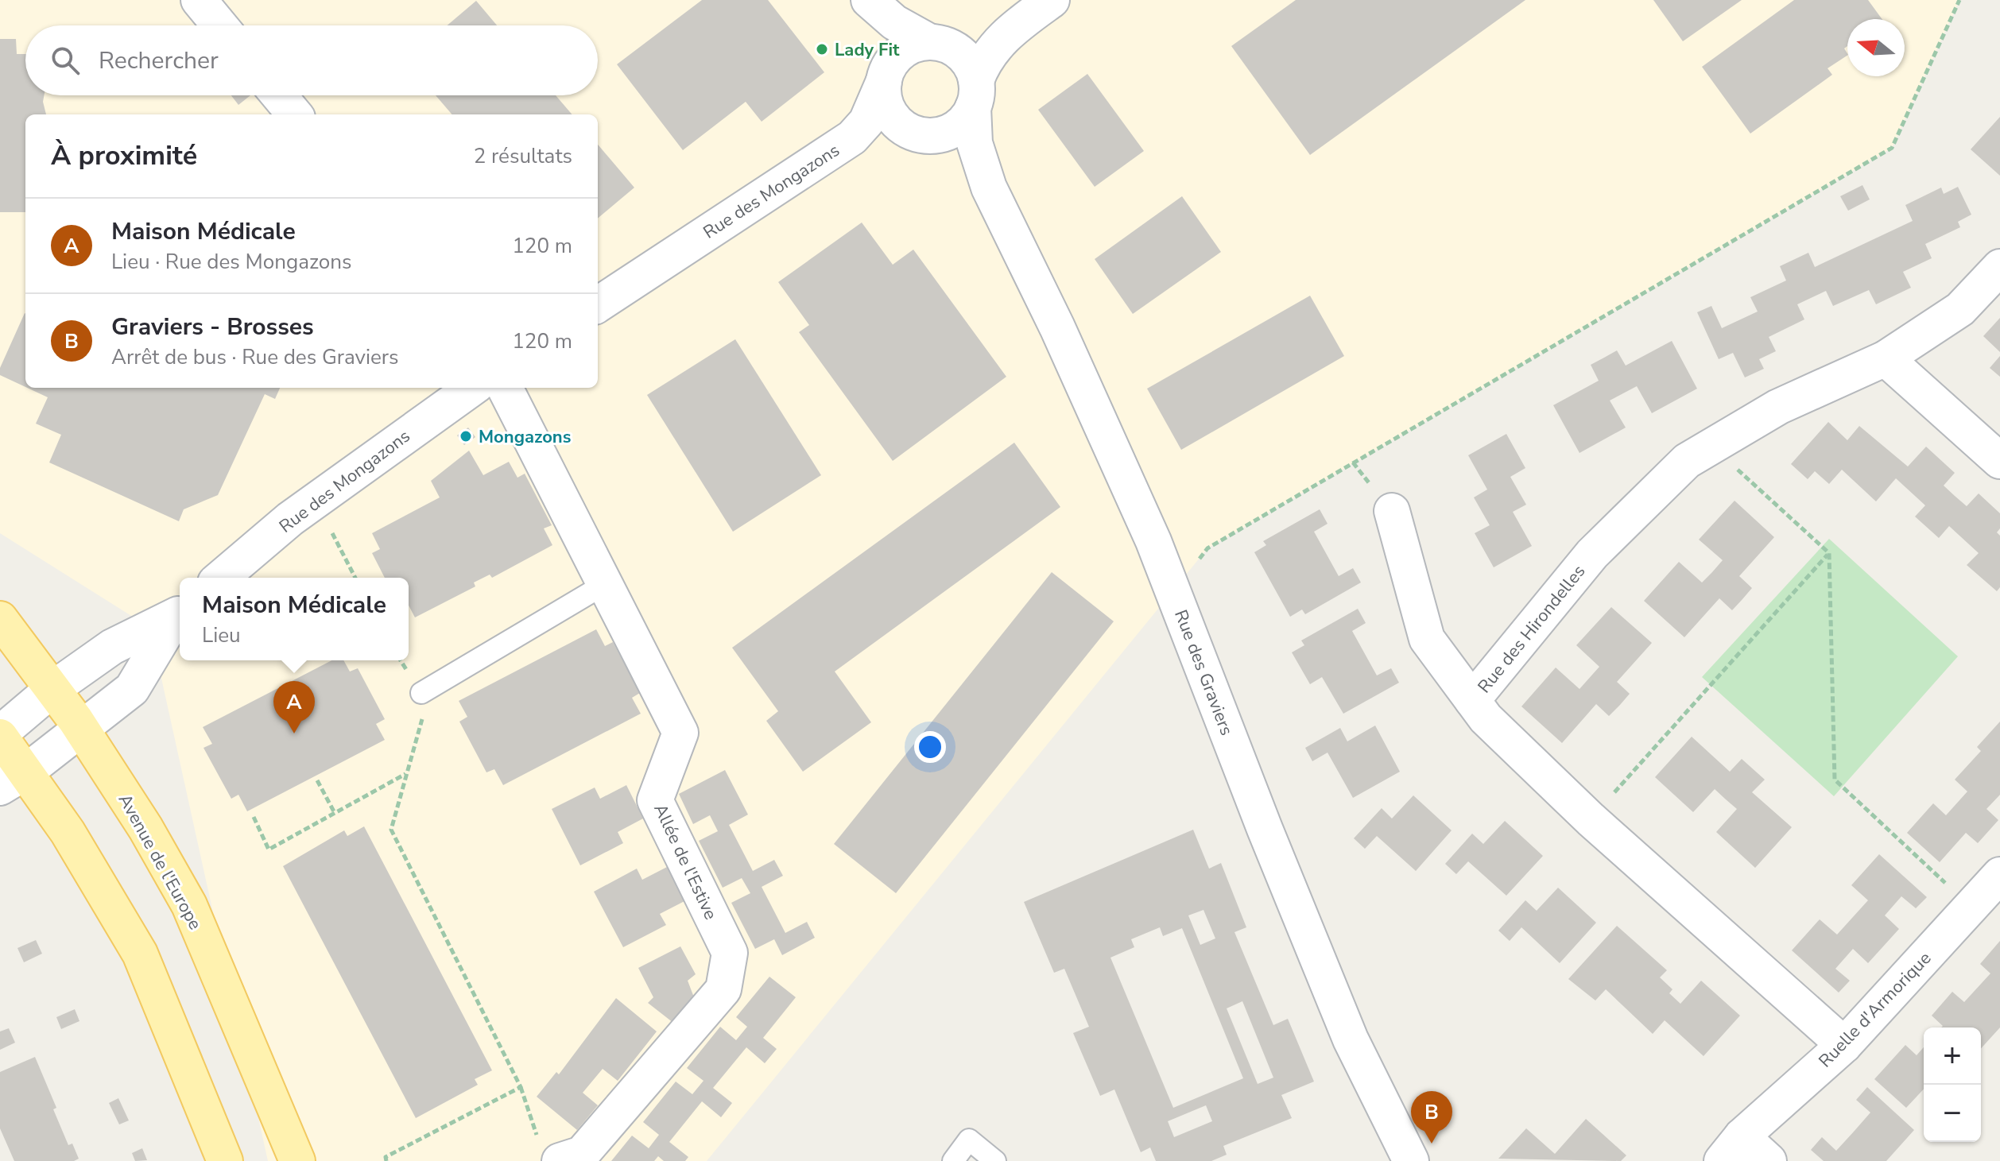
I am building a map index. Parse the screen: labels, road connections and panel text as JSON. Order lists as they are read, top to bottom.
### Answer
{
  "streets": {
    "main road": ["Avenue de l'Europe"],
    "street": [
      "Rue des Mongazons",
      "Rue des Hirondelles",
      "Rue des Graviers",
      "Allée de l'Estive",
      "Ruelle d'Armorique"
    ]
  },
  "crossings": [
    ["Rue des Mongazons", "Rue des Graviers"],
    ["Rue des Hirondelles", "Ruelle d'Armorique"]
  ],
  "places": ["Lady Fit", "Mongazons"],
  "north": "left",
  "page": {
    "search": "Rechercher",
    "heading": ["À proximité", "2 résultats"],
    "list": [
      {
        "mark": "A",
        "name": "Maison Médicale",
        "note": "Lieu · Rue des Mongazons",
        "value": "120 m"
      },
      {
        "mark": "B",
        "name": "Graviers - Brosses",
        "note": "Arrêt de bus · Rue des Graviers",
        "value": "120 m"
      }
    ],
    "popup": ["Maison Médicale", "Lieu"],
    "pins": ["A", "B"],
    "map_buttons": ["+", "−"]
  }
}
